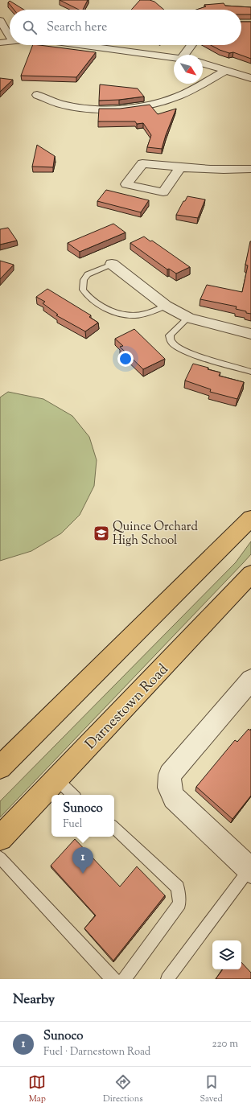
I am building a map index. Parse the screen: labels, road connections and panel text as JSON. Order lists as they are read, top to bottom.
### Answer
{
  "streets": {
    "main road": ["Darnestown Road"]
  },
  "places": {
    "school or university": ["Quince Orchard High School"]
  },
  "north": "bottom right",
  "page": {
    "search": "Search here",
    "popup": ["Sunoco", "Fuel"],
    "pins": "1",
    "heading": "Nearby",
    "list": [
      {
        "mark": "1",
        "name": "Sunoco",
        "note": "Fuel · Darnestown Road",
        "value": "220 m"
      }
    ],
    "nav": ["Map", "Directions", "Saved"]
  }
}
